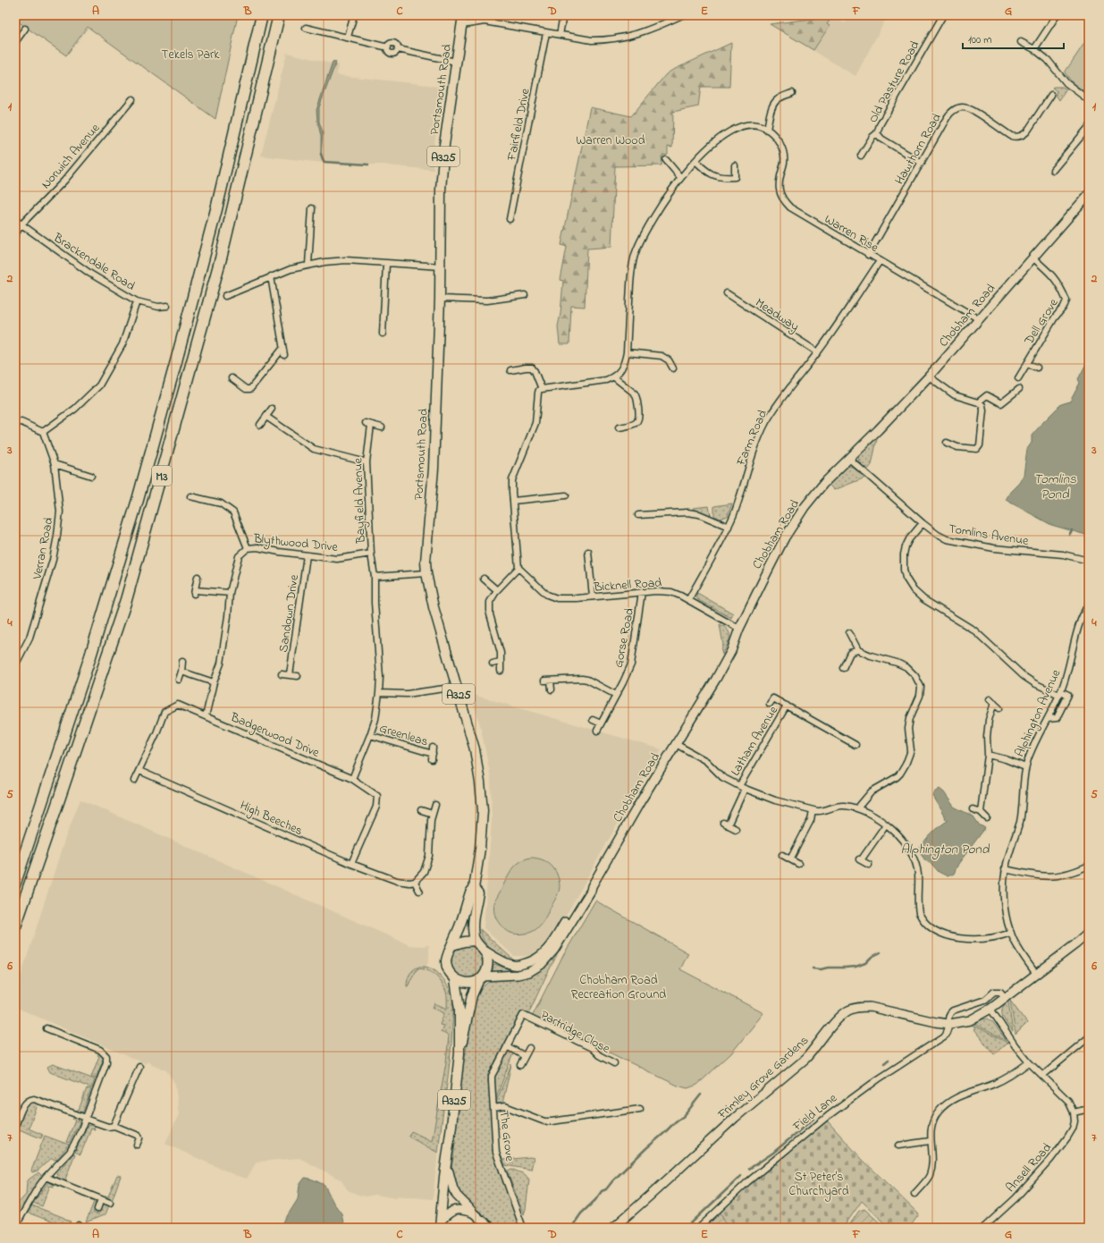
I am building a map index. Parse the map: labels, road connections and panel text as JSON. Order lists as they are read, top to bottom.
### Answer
{
  "streets": {
    "highway": ["M3"],
    "main road": [
      "Portsmouth Road",
      "A325",
      "Chobham Road",
      "Frimley Grove Gardens"
    ],
    "street": [
      "Old Pasture Road",
      "Fairfield Drive",
      "Hawthorn Road",
      "Norwich Avenue",
      "Warren Rise",
      "Brackendale Road",
      "Meadway",
      "Dell Grove",
      "Farm Road",
      "Bayfield Avenue",
      "Tomlins Avenue",
      "Blythwood Drive",
      "Verran Road",
      "Bicknell Road",
      "Sandown Drive",
      "Gorse Road",
      "Alphington Avenue",
      "Badgerwood Drive",
      "Greenleas",
      "Latham Avenue",
      "High Beeches",
      "Partridge Close",
      "Field Lane",
      "The Grove",
      "Ansell Road"
    ]
  },
  "crossings": [
    ["Portsmouth Road", "A325"],
    ["Hawthorn Road", "Warren Rise"],
    ["Norwich Avenue", "Brackendale Road"],
    ["A325", "Chobham Road"],
    ["Warren Rise", "Chobham Road"],
    ["Warren Rise", "Farm Road"],
    ["Meadway", "Farm Road"],
    ["Chobham Road", "Dell Grove"],
    ["Chobham Road", "Tomlins Avenue"],
    ["Chobham Road", "Bicknell Road"],
    ["Farm Road", "Bicknell Road"],
    ["Bayfield Avenue", "Blythwood Drive"],
    ["Bayfield Avenue", "Badgerwood Drive"],
    ["Bayfield Avenue", "Greenleas"],
    ["Blythwood Drive", "Sandown Drive"],
    ["Blythwood Drive", "Badgerwood Drive"],
    ["Bicknell Road", "Gorse Road"],
    ["Badgerwood Drive", "High Beeches"],
    ["Partridge Close", "The Grove"],
    ["Frimley Grove Gardens", "Field Lane"]
  ],
  "water": ["Tomlins Pond", "Alphington Pond"],
  "parks": [
    "Tekels Park",
    "Warren Wood",
    "Chobham Road Recreation Ground",
    "St Peter's Churchyard"
  ],
  "scale_bar": "100 m",
  "grid": {
    "columns": [
      "A",
      "B",
      "C",
      "D",
      "E",
      "F",
      "G"
    ],
    "rows": [
      "1",
      "2",
      "3",
      "4",
      "5",
      "6",
      "7"
    ]
  }
}
